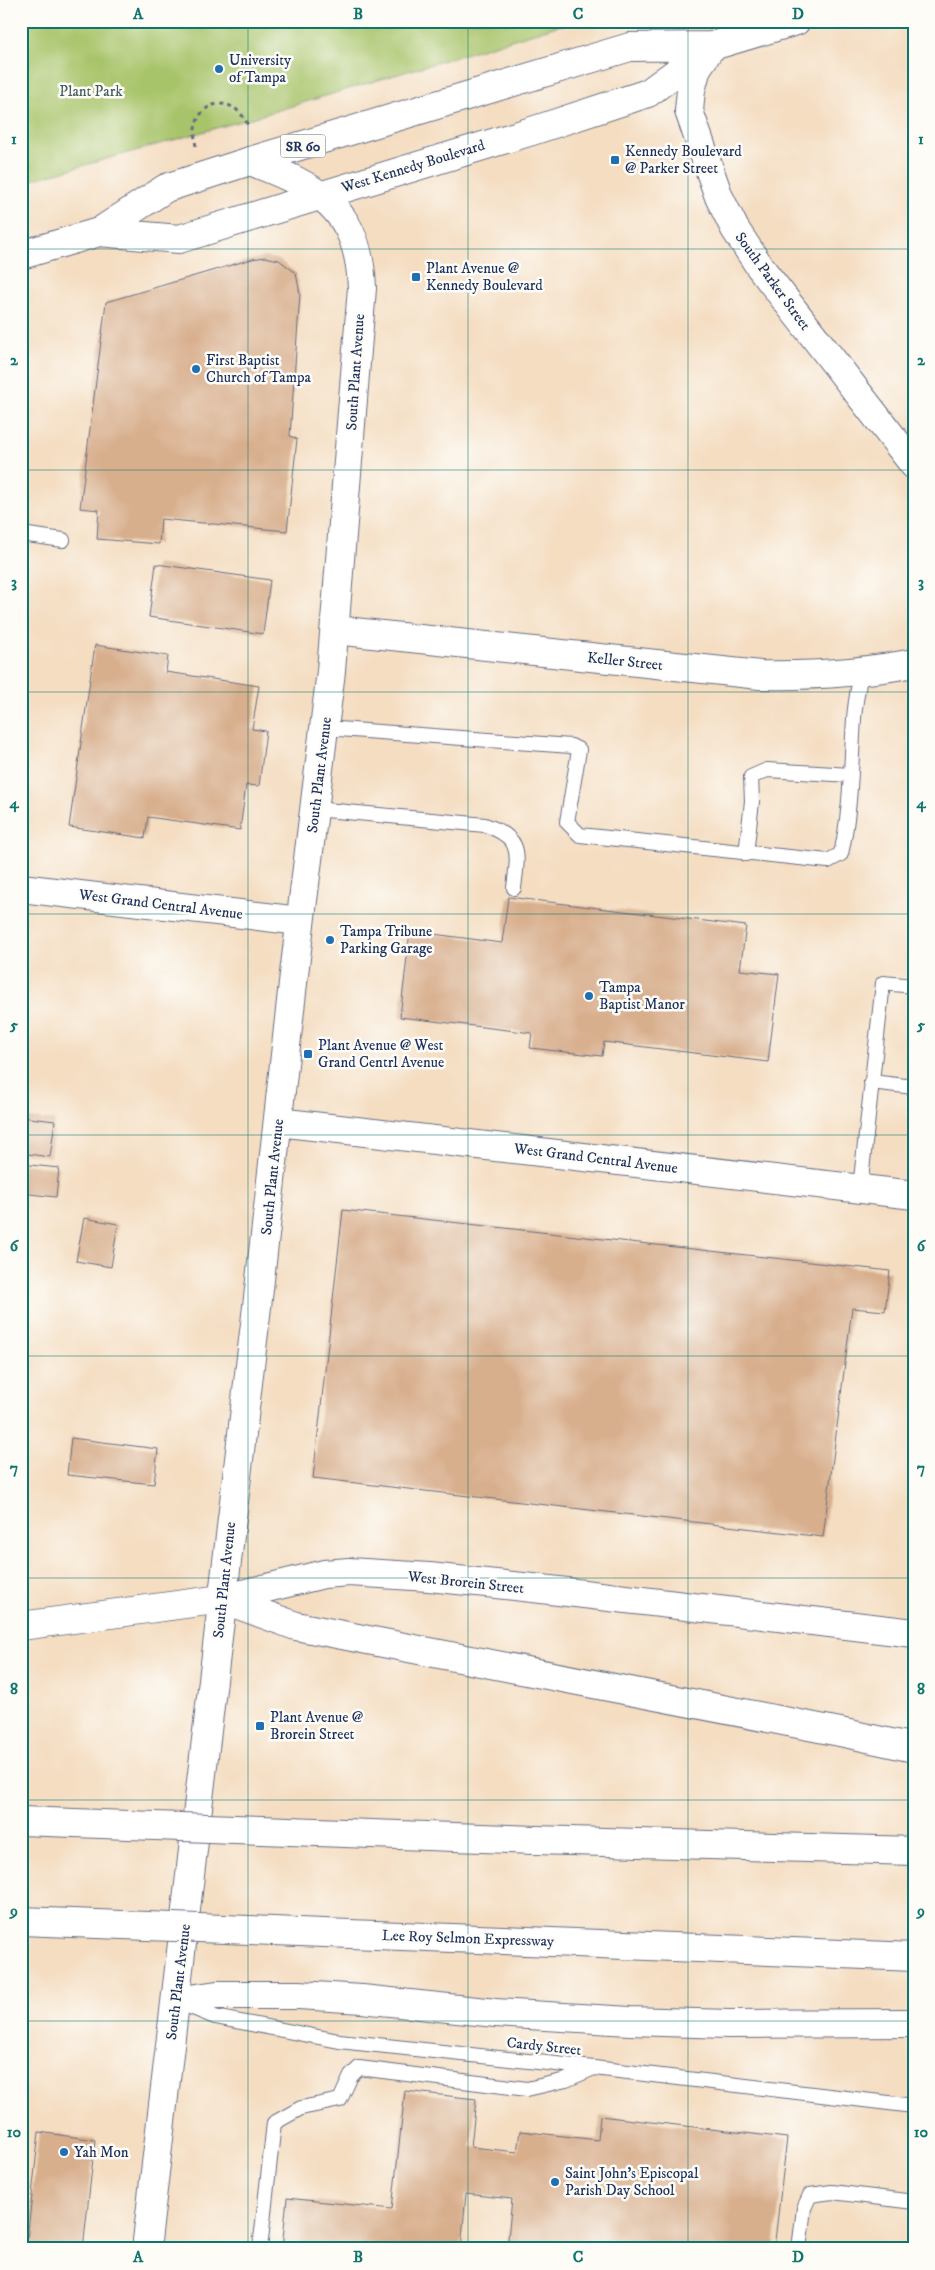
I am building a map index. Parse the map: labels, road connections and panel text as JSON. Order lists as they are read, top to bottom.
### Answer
{
  "streets": {
    "main road": [
      "SR 60",
      "West Kennedy Boulevard",
      "South Parker Street",
      "South Plant Avenue",
      "Keller Street",
      "West Grand Central Avenue",
      "West Brorein Street",
      "Lee Roy Selmon Expressway"
    ],
    "lane": ["Cardy Street"]
  },
  "crossings": [
    ["West Kennedy Boulevard", "South Parker Street"],
    ["West Kennedy Boulevard", "South Plant Avenue"],
    ["South Plant Avenue", "Keller Street"],
    ["South Plant Avenue", "West Grand Central Avenue"],
    ["South Plant Avenue", "West Brorein Street"],
    ["South Plant Avenue", "Cardy Street"]
  ],
  "parks": ["Plant Park"],
  "places": {
    "other": [
      "University of Tampa",
      "First Baptist Church of Tampa",
      "Tampa Tribune Parking Garage",
      "Tampa Baptist Manor",
      "Yah Mon",
      "Saint John's Episcopal Parish Day School"
    ],
    "transit": [
      "Kennedy Boulevard @ Parker Street",
      "Plant Avenue @ Kennedy Boulevard",
      "Plant Avenue @ West Grand Centrl Avenue",
      "Plant Avenue @ Brorein Street"
    ]
  },
  "grid": {
    "columns": [
      "A",
      "B",
      "C",
      "D"
    ],
    "rows": [
      "1",
      "2",
      "3",
      "4",
      "5",
      "6",
      "7",
      "8",
      "9",
      "10"
    ]
  }
}
